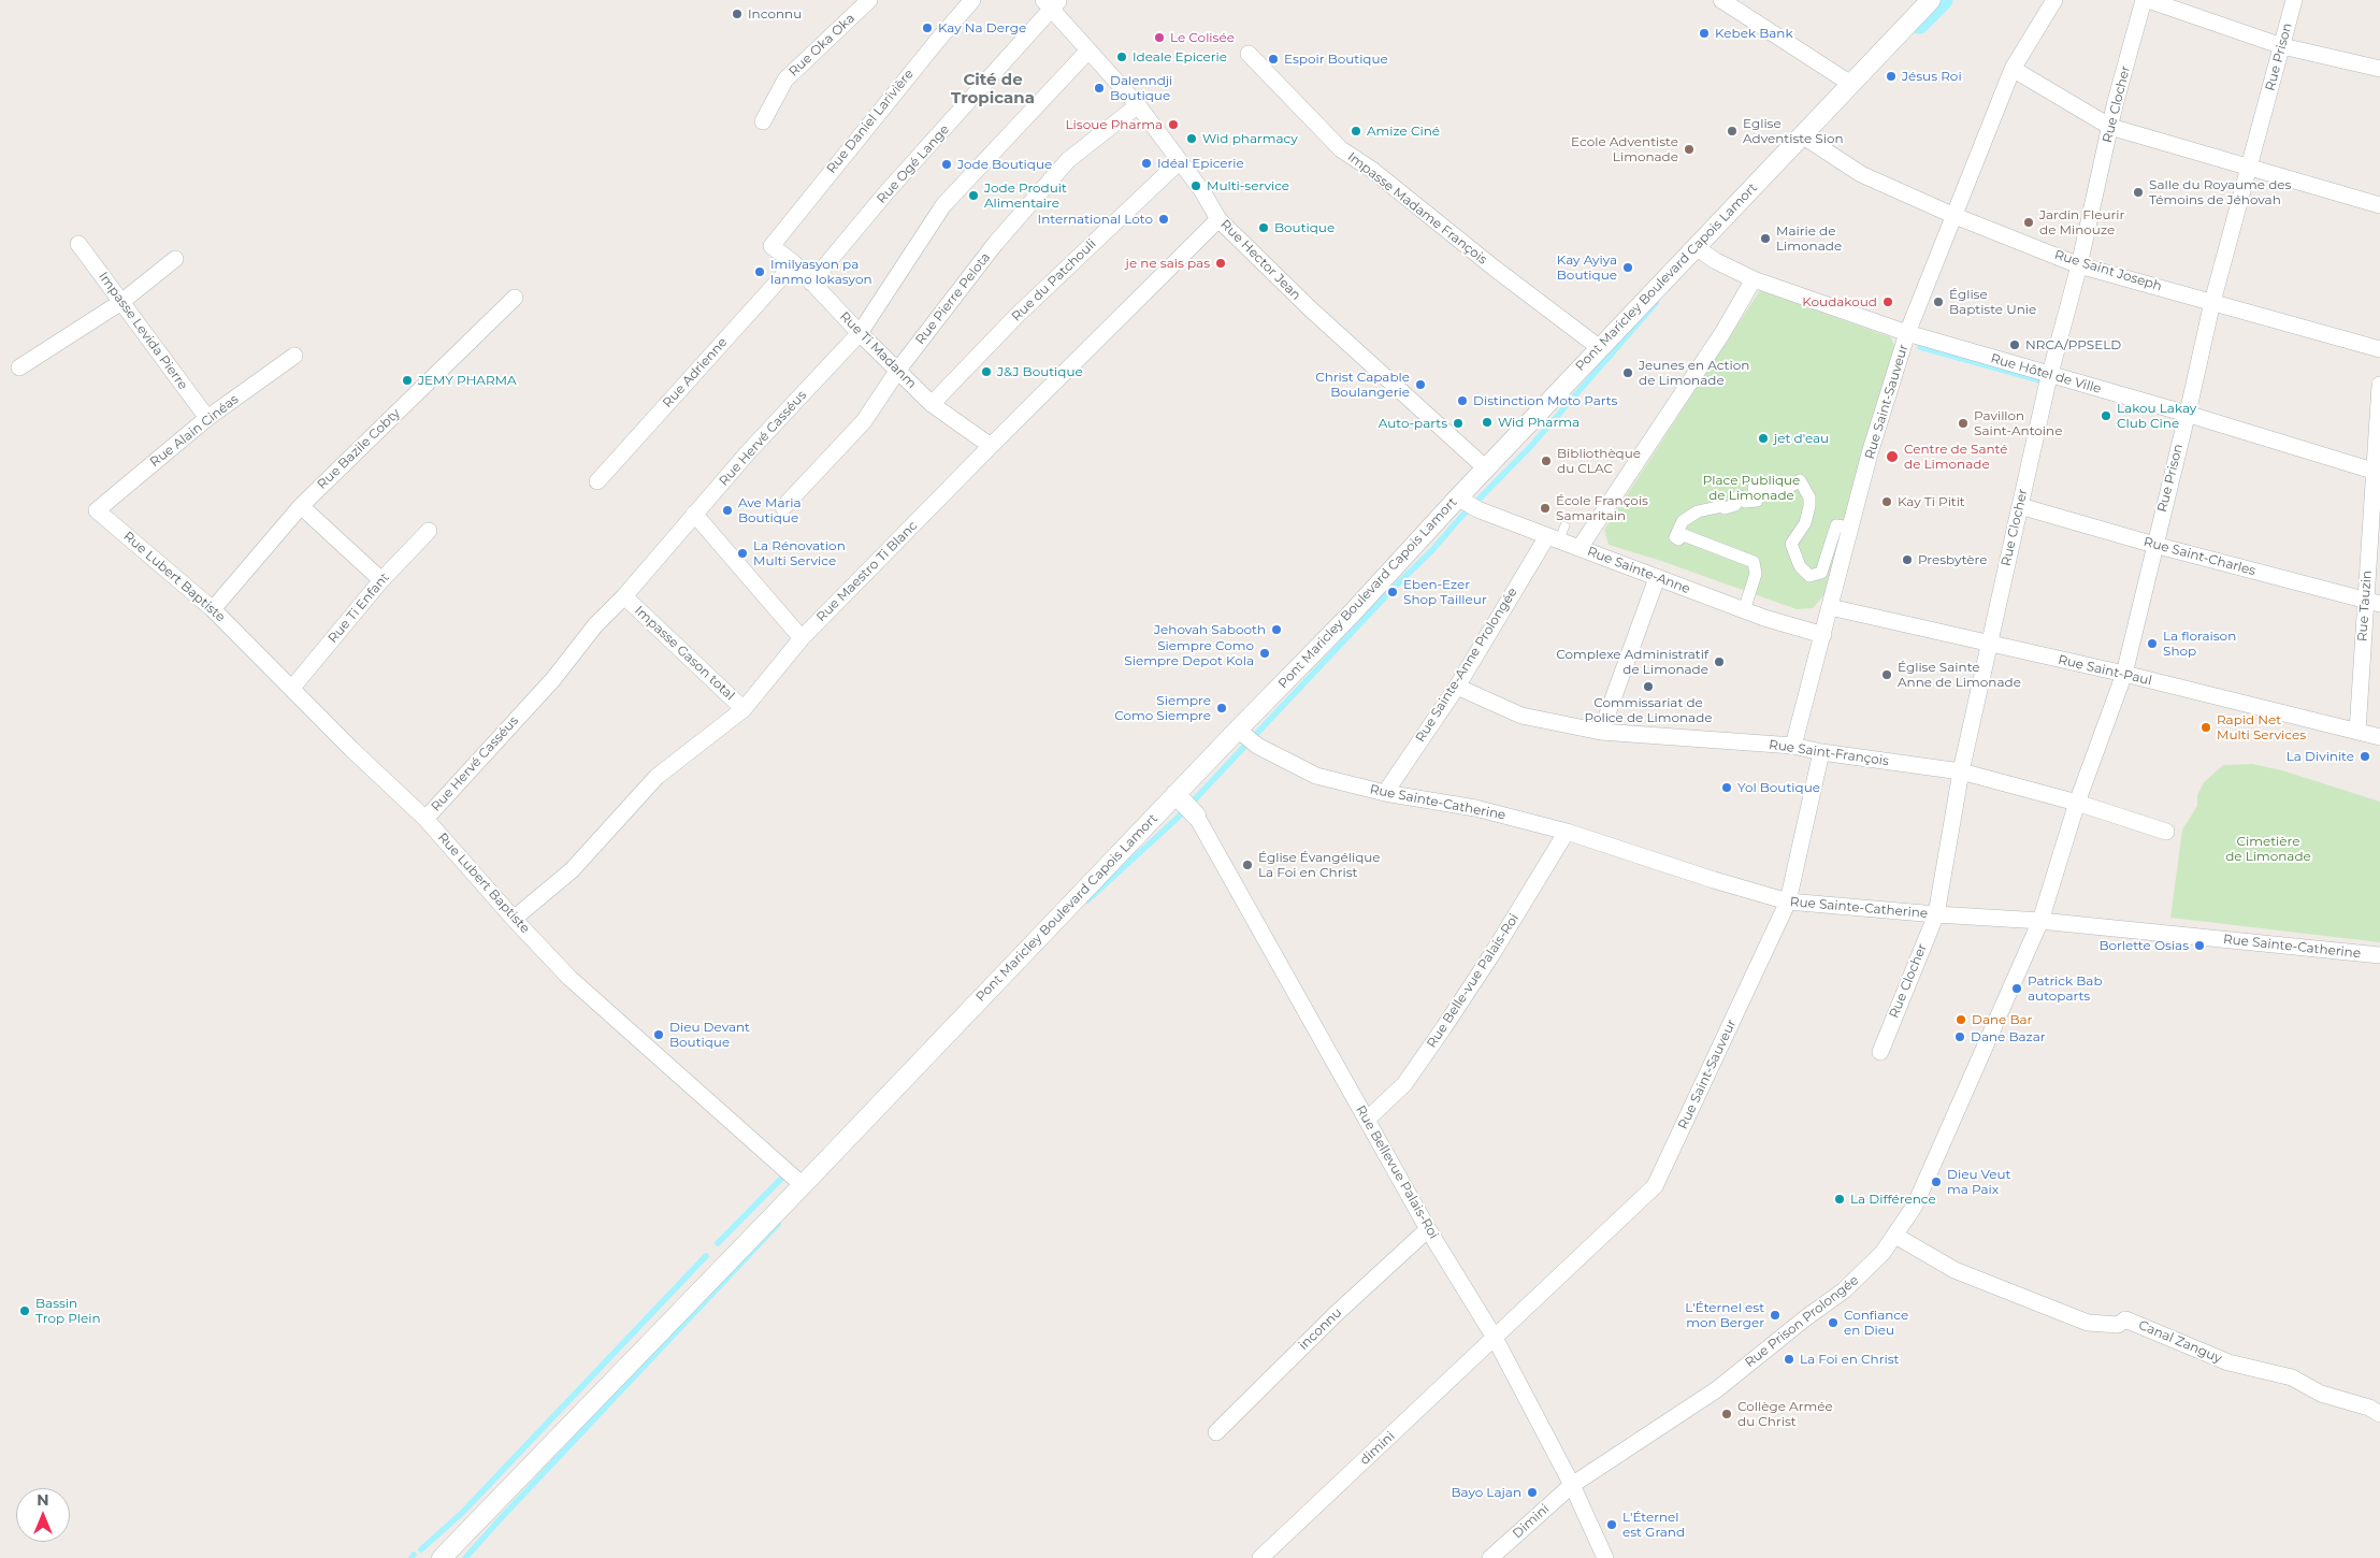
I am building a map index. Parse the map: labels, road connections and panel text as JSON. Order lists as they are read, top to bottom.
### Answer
{
  "streets": {
    "street": [
      "Rue Oka Oka",
      "Rue Prison",
      "Rue Clocher",
      "Rue Daniel Larivière",
      "Rue Ogé Lange",
      "Impasse Madame François",
      "Rue Hector Jean",
      "Rue Saint Joseph",
      "Pont Maricley Boulevard Capois Lamort",
      "Rue du Patchouli",
      "Rue Pierre Pelota",
      "Impasse Levida Pierre",
      "Rue Ti Madanm",
      "Rue Adrienne",
      "Rue Hôtel de Ville",
      "Rue Saint-Sauveur",
      "Rue Alain Cinéas",
      "Rue Hervé Casséus",
      "Rue Bazile Cobty",
      "Rue Saint-Charles",
      "Rue Sainte-Anne",
      "Rue Maestro Ti Blanc",
      "Rue Lubert Baptiste",
      "Rue Tauzin",
      "Rue Ti Enfant",
      "Impasse Gason total",
      "Rue Sainte-Anne Prolongée",
      "Rue Saint-Paul",
      "Rue Saint-François",
      "Rue Sainte-Catherine",
      "Rue Belle-vue Palais-Roi",
      "Rue Bellevue Palais-Roi",
      "Rue Prison Prolongée",
      "inconnu",
      "Canal Zanguy",
      "dimini",
      "Dimini"
    ]
  },
  "crossings": [
    ["Rue Prison", "Rue Clocher"],
    ["Rue Prison", "Rue Saint Joseph"],
    ["Rue Prison", "Rue Hôtel de Ville"],
    ["Rue Prison", "Rue Saint-Charles"],
    ["Rue Prison", "Rue Saint-Paul"],
    ["Rue Prison", "Rue Saint-François"],
    ["Rue Prison", "Rue Sainte-Catherine"],
    ["Rue Prison", "Rue Prison Prolongée"],
    ["Rue Clocher", "Rue Saint Joseph"],
    ["Rue Clocher", "Rue Hôtel de Ville"],
    ["Rue Clocher", "Rue Saint-Charles"],
    ["Rue Clocher", "Rue Saint-Paul"],
    ["Rue Clocher", "Rue Saint-François"],
    ["Rue Clocher", "Rue Sainte-Catherine"],
    ["Rue Daniel Larivière", "Rue Ti Madanm"],
    ["Rue Ogé Lange", "Rue Hector Jean"],
    ["Rue Ogé Lange", "Rue Ti Madanm"],
    ["Impasse Madame François", "Pont Maricley Boulevard Capois Lamort"],
    ["Rue Hector Jean", "Pont Maricley Boulevard Capois Lamort"],
    ["Rue Hector Jean", "Rue du Patchouli"],
    ["Rue Hector Jean", "Rue Pierre Pelota"],
    ["Rue Hector Jean", "Rue Hervé Casséus"],
    ["Rue Hector Jean", "Rue Maestro Ti Blanc"],
    ["Rue Saint Joseph", "Pont Maricley Boulevard Capois Lamort"],
    ["Rue Saint Joseph", "Rue Saint-Sauveur"],
    ["Pont Maricley Boulevard Capois Lamort", "Rue Hôtel de Ville"],
    ["Pont Maricley Boulevard Capois Lamort", "Rue Sainte-Anne"],
    ["Pont Maricley Boulevard Capois Lamort", "Rue Lubert Baptiste"],
    ["Pont Maricley Boulevard Capois Lamort", "Rue Sainte-Catherine"],
    ["Pont Maricley Boulevard Capois Lamort", "Rue Bellevue Palais-Roi"],
    ["Rue du Patchouli", "Rue Ti Madanm"],
    ["Rue Pierre Pelota", "Rue Ti Madanm"],
    ["Impasse Levida Pierre", "Rue Alain Cinéas"],
    ["Rue Ti Madanm", "Rue Adrienne"],
    ["Rue Ti Madanm", "Rue Hervé Casséus"],
    ["Rue Ti Madanm", "Rue Maestro Ti Blanc"],
    ["Rue Hôtel de Ville", "Rue Saint-Sauveur"],
    ["Rue Hôtel de Ville", "Rue Tauzin"],
    ["Rue Saint-Sauveur", "Rue Sainte-Anne"],
    ["Rue Saint-Sauveur", "Rue Saint-Paul"],
    ["Rue Saint-Sauveur", "Rue Saint-François"],
    ["Rue Saint-Sauveur", "Rue Sainte-Catherine"],
    ["Rue Saint-Sauveur", "Rue Bellevue Palais-Roi"],
    ["Rue Saint-Sauveur", "dimini"],
    ["Rue Alain Cinéas", "Rue Lubert Baptiste"],
    ["Rue Hervé Casséus", "Rue Lubert Baptiste"],
    ["Rue Hervé Casséus", "Impasse Gason total"],
    ["Rue Bazile Cobty", "Rue Lubert Baptiste"],
    ["Rue Saint-Charles", "Rue Tauzin"],
    ["Rue Sainte-Anne", "Rue Sainte-Anne Prolongée"],
    ["Rue Maestro Ti Blanc", "Rue Lubert Baptiste"],
    ["Rue Maestro Ti Blanc", "Impasse Gason total"],
    ["Rue Lubert Baptiste", "Rue Ti Enfant"],
    ["Rue Tauzin", "Rue Saint-Paul"],
    ["Rue Sainte-Anne Prolongée", "Rue Saint-François"],
    ["Rue Sainte-Anne Prolongée", "Rue Sainte-Catherine"],
    ["Rue Sainte-Catherine", "Rue Belle-vue Palais-Roi"],
    ["Rue Sainte-Catherine", "Rue Prison Prolongée"],
    ["Rue Belle-vue Palais-Roi", "Rue Bellevue Palais-Roi"],
    ["Rue Bellevue Palais-Roi", "Rue Prison Prolongée"],
    ["Rue Bellevue Palais-Roi", "inconnu"],
    ["Rue Bellevue Palais-Roi", "dimini"],
    ["Rue Bellevue Palais-Roi", "Dimini"],
    ["Rue Prison Prolongée", "Canal Zanguy"],
    ["Rue Prison Prolongée", "Dimini"]
  ],
  "districts": ["Cité de Tropicana"],
  "parks": ["Place Publique de Limonade", "Cimetière de Limonade"],
  "places": [
    "Inconnu",
    "Kay Na Derge",
    "Kebek Bank",
    "Le Colisée",
    "Ideale Epicerie",
    "Espoir Boutique",
    "Jésus Roi",
    "Dalenndji Boutique",
    "Lisoue Pharma",
    "Amize Ciné",
    "Eglise Adventiste Sion",
    "Wid pharmacy",
    "Ecole Adventiste Limonade",
    "Idéal Epicerie",
    "Jode Boutique",
    "Multi-service",
    "Salle du Royaume des Témoins de Jéhovah",
    "Jode Produit Alimentaire",
    "International Loto",
    "Jardin Fleurir de Minouze",
    "Boutique",
    "Mairie de Limonade",
    "je ne sais pas",
    "Kay Ayiya Boutique",
    "Imilyasyon pa lanmo lokasyon",
    "Koudakoud",
    "Église Baptiste Unie",
    "NRCA/PPSELD",
    "J&J Boutique",
    "Jeunes en Action de Limonade",
    "JEMY PHARMA",
    "Christ Capable Boulangerie",
    "Distinction Moto Parts",
    "Lakou Lakay Club Cine",
    "Wid Pharma",
    "Auto-parts",
    "Pavillon Saint-Antoine",
    "jet d'eau",
    "Centre de Santé de Limonade",
    "Bibliothèque du CLAC",
    "Kay Ti Pitit",
    "École François Samaritain",
    "Ave Maria Boutique",
    "La Rénovation Multi Service",
    "Presbytère",
    "Eben-Ezer Shop Tailleur",
    "Jehovah Sabooth",
    "La floraison Shop",
    "Siempre Como Siempre Depot Kola",
    "Complexe Administratif de Limonade",
    "Église Sainte Anne de Limonade",
    "Commissariat de Police de Limonade",
    "Siempre Como Siempre",
    "Rapid Net Multi Services",
    "La Divinite",
    "Yol Boutique",
    "Église Évangélique La Foi en Christ",
    "Borlette Osias",
    "Patrick Bab autoparts",
    "Dane Bar",
    "Dieu Devant Boutique",
    "Dane Bazar",
    "Dieu Veut ma Paix",
    "La Différence",
    "Bassin Trop Plein",
    "L'Éternel est mon Berger",
    "Confiance en Dieu",
    "La Foi en Christ",
    "Collège Armée du Christ",
    "Bayo Lajan",
    "L'Éternel est Grand"
  ],
  "north": "top"
}
